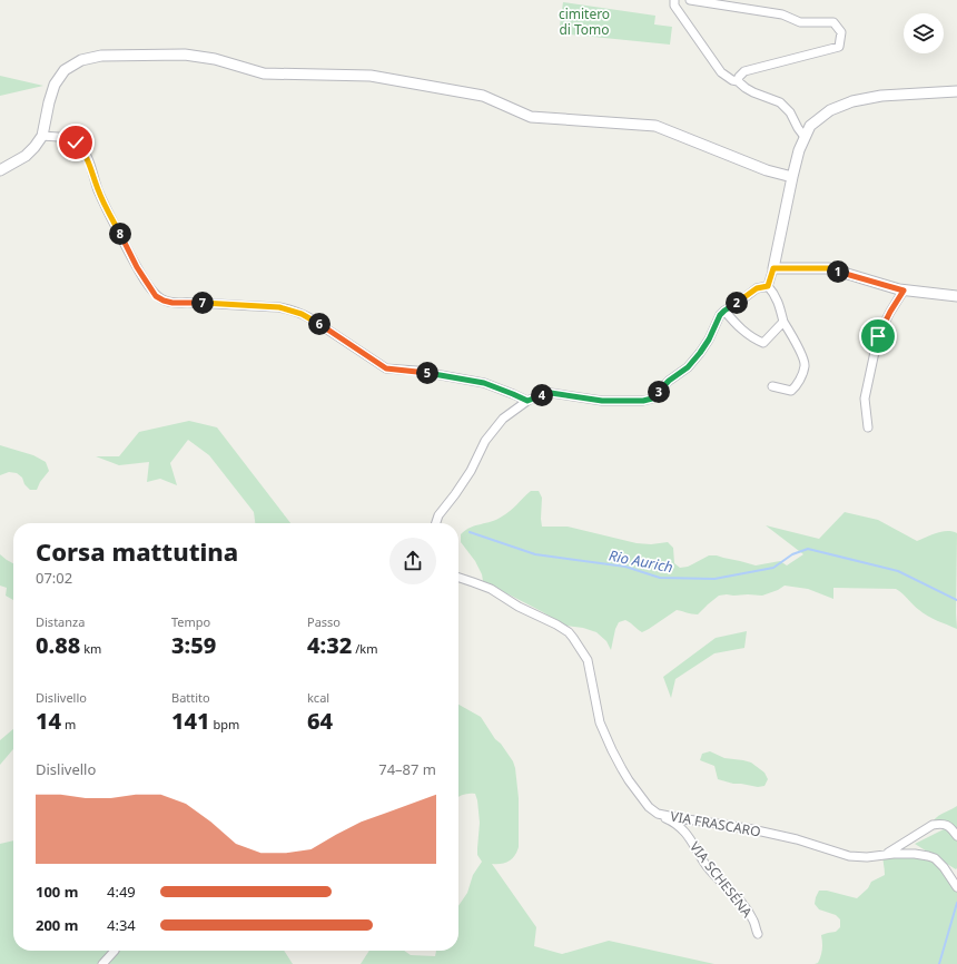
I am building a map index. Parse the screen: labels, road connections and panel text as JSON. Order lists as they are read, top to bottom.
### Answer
{
  "streets": {
    "street": ["VIA FRASCARO", "VIA SCHESÉNA"]
  },
  "crossings": [
    ["VIA FRASCARO", "VIA SCHESÉNA"]
  ],
  "water": ["Rio Aurich"],
  "parks": ["cimitero di Tomo"],
  "page": {
    "pins": [
      "8",
      "1",
      "2",
      "7",
      "6",
      "5",
      "3",
      "4"
    ],
    "heading": ["Corsa mattutina", "07:02"],
    "stats": [
      ["Distanza", "0.88 km"],
      ["Tempo", "3:59"],
      ["Passo", "4:32 /km"],
      ["Dislivello", "14 m"],
      ["Battito", "141 bpm"],
      ["kcal", "64"]
    ],
    "chart": ["Dislivello", "74–87 m"],
    "list": [
      {
        "name": "100 m",
        "note": "4:49"
      },
      {
        "name": "200 m",
        "note": "4:34"
      }
    ]
  }
}
